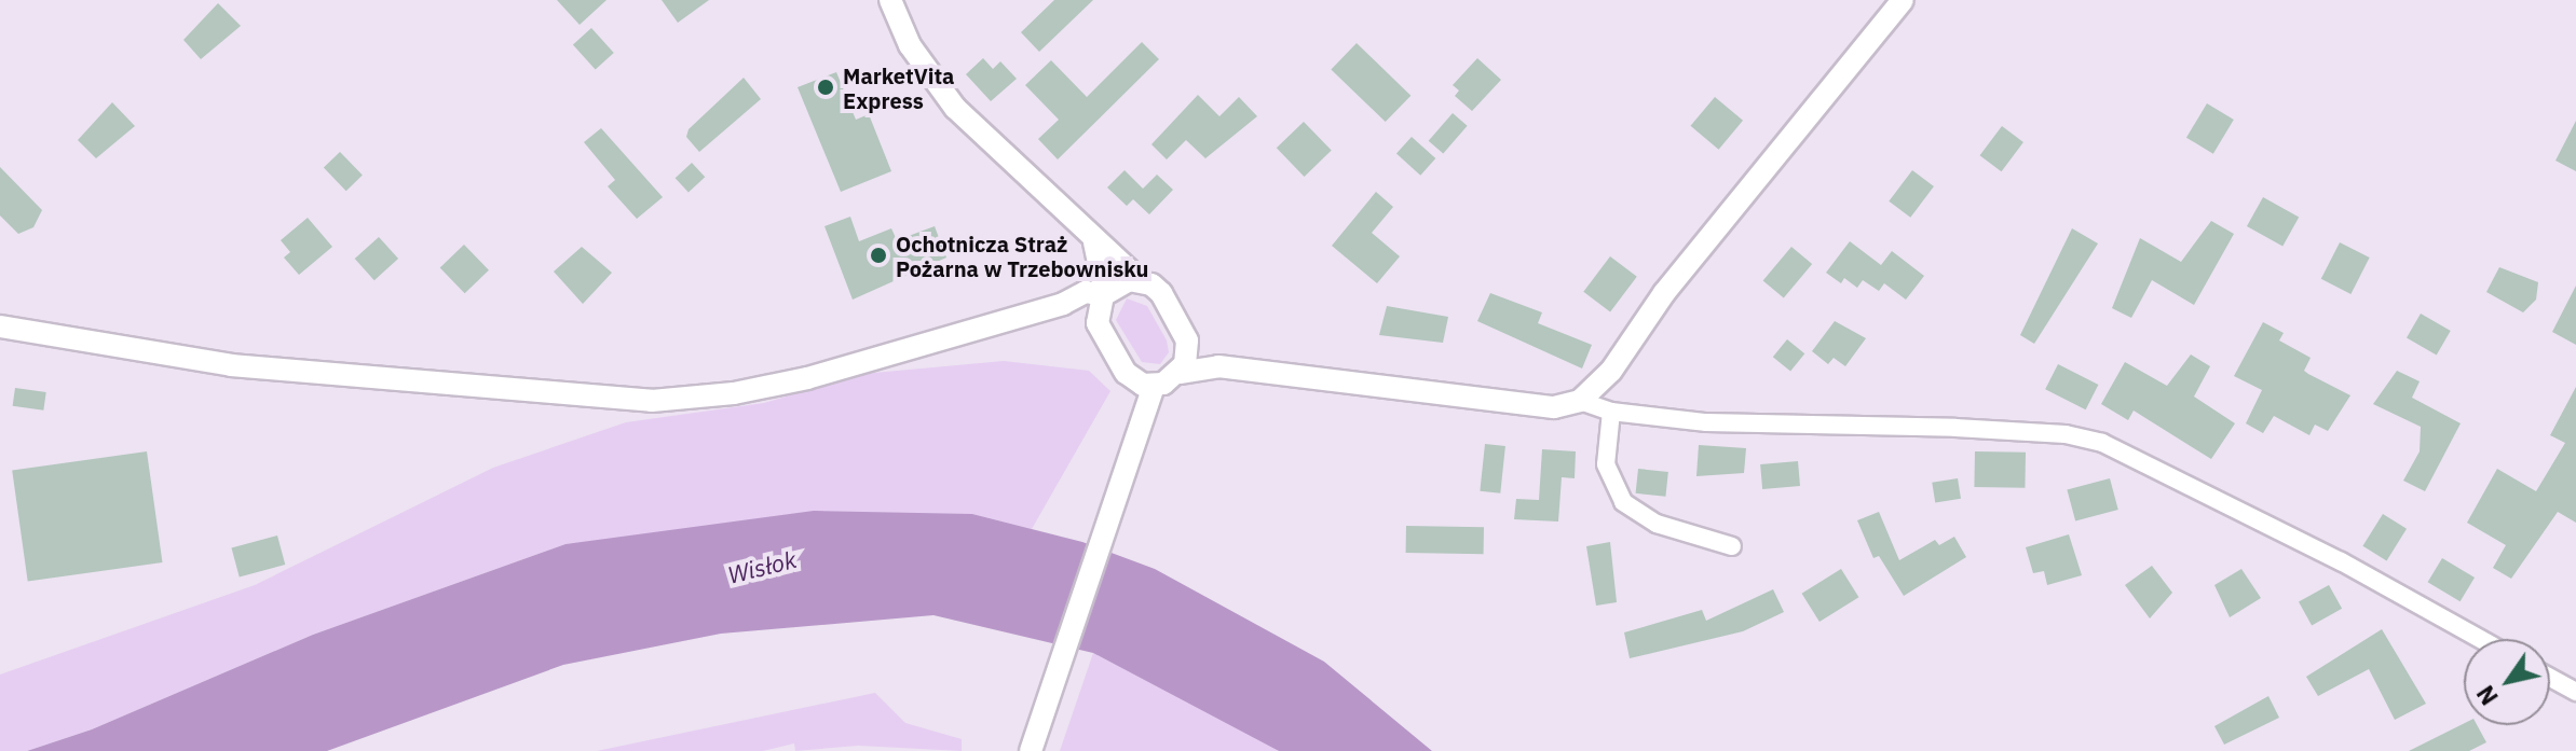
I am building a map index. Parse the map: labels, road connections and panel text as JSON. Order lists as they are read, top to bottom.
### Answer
{
  "water": ["Wisłok"],
  "places": ["MarketVita Express", "Ochotnicza Straż Pożarna w Trzebownisku"],
  "north": "bottom left"
}
